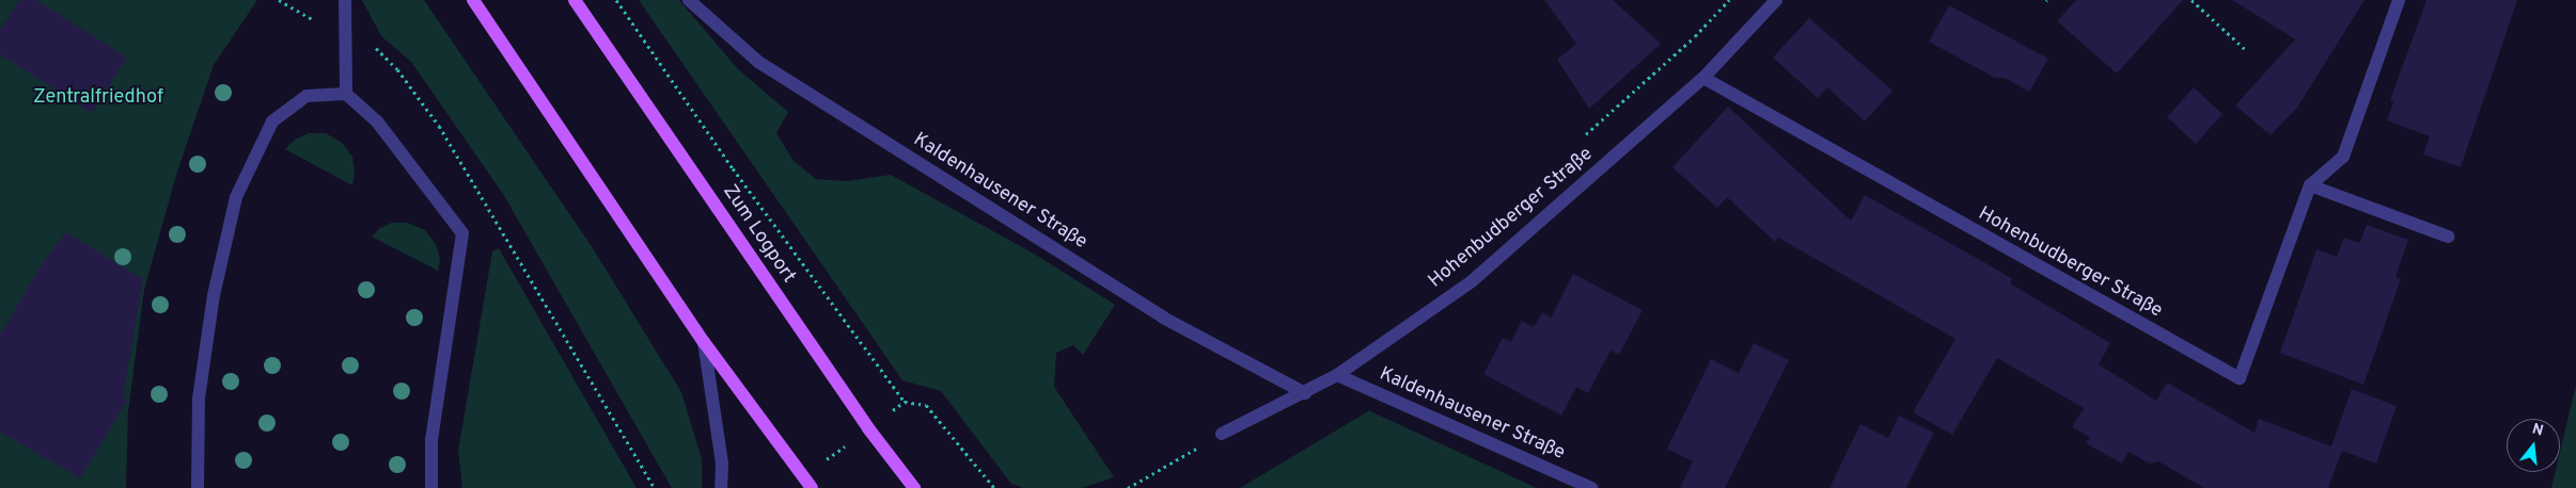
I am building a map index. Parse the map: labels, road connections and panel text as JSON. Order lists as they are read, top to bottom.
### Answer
{
  "streets": {
    "main road": ["Zum Logport"],
    "street": ["Kaldenhausener Straße", "Hohenbudberger Straße"]
  },
  "crossings": [
    ["Kaldenhausener Straße", "Hohenbudberger Straße"]
  ],
  "parks": ["Zentralfriedhof"],
  "north": "top"
}
